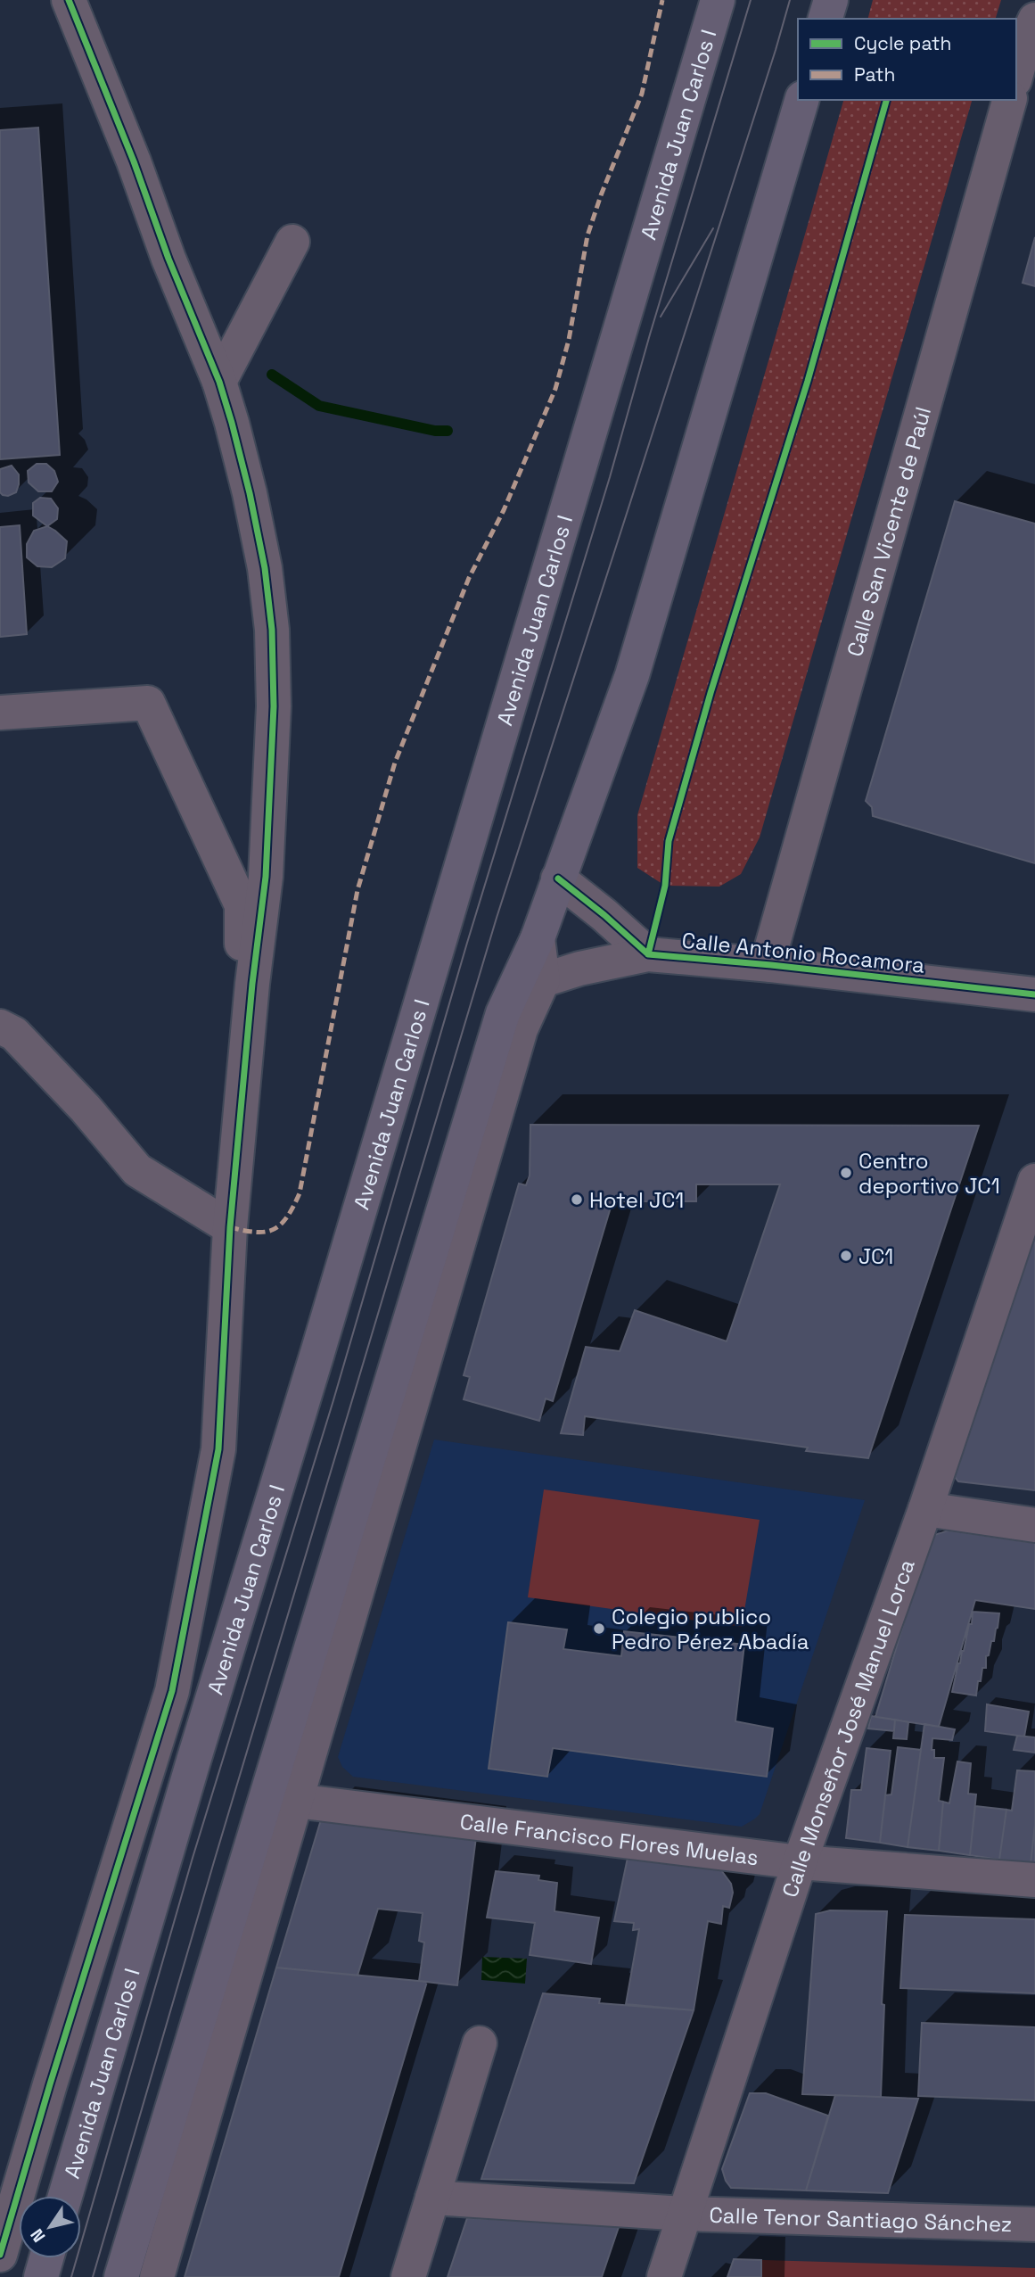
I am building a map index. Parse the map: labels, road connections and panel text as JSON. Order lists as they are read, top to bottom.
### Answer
{
  "streets": {
    "main road": ["Avenida Juan Carlos I"],
    "street": [
      "Calle San Vicente de Paúl",
      "Calle Antonio Rocamora",
      "Calle Monseñor José Manuel Lorca",
      "Calle Francisco Flores Muelas",
      "Calle Tenor Santiago Sánchez"
    ]
  },
  "crossings": [
    ["Calle San Vicente de Paúl", "Calle Antonio Rocamora"],
    ["Calle Monseñor José Manuel Lorca", "Calle Francisco Flores Muelas"],
    ["Calle Monseñor José Manuel Lorca", "Calle Tenor Santiago Sánchez"]
  ],
  "places": [
    "Centro deportivo JC1",
    "Hotel JC1",
    "JC1",
    "Colegio publico Pedro Pérez Abadía"
  ],
  "legend": ["Cycle path", "Path"],
  "north": "bottom left"
}
